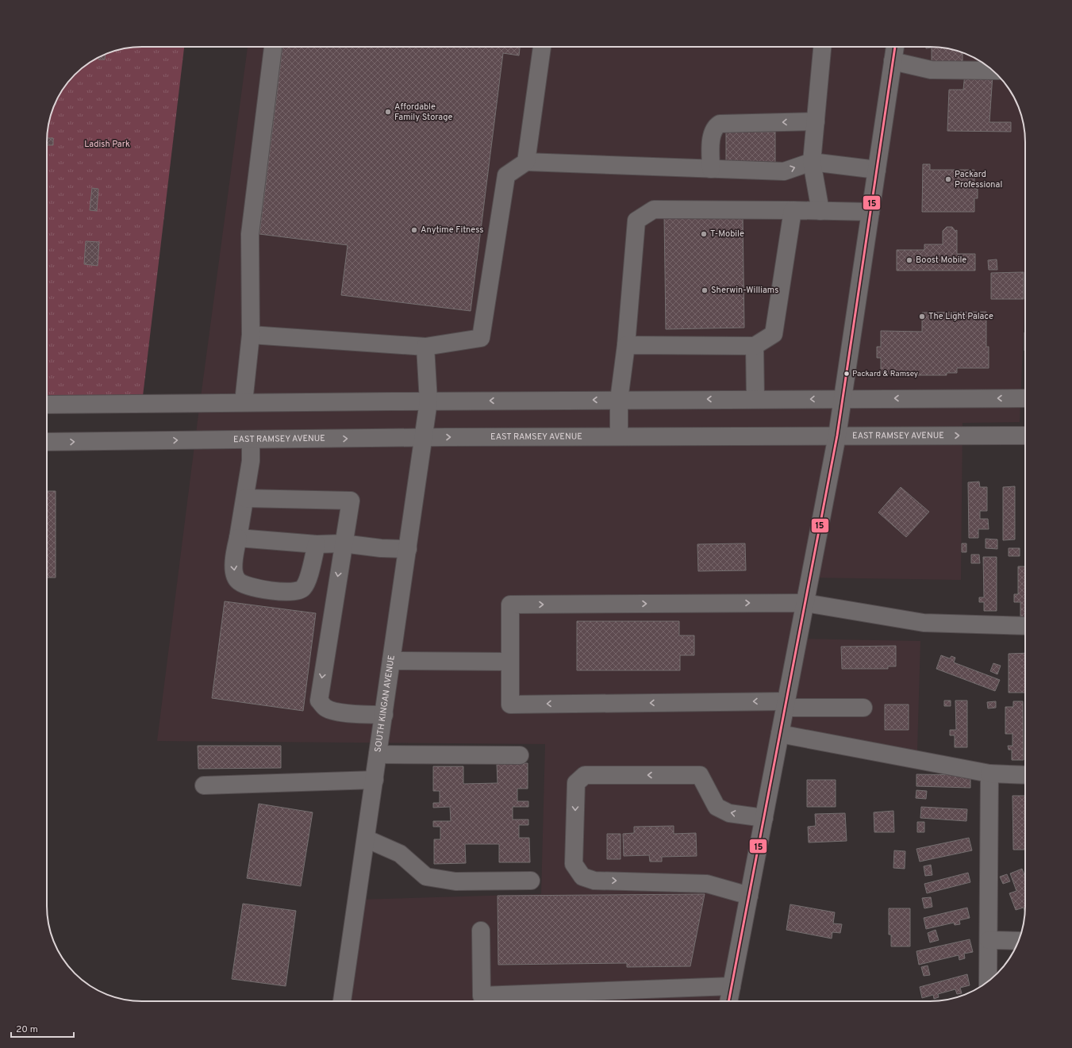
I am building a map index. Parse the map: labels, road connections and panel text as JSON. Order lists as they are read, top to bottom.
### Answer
{
  "streets": {
    "street": ["EAST RAMSEY AVENUE", "SOUTH KINGAN AVENUE"]
  },
  "crossings": [
    ["EAST RAMSEY AVENUE", "SOUTH KINGAN AVENUE"]
  ],
  "parks": ["Ladish Park"],
  "places": [
    "Affordable Family Storage",
    "Packard Professional",
    "Anytime Fitness",
    "T-Mobile",
    "Boost Mobile",
    "Sherwin-Williams",
    "The Light Palace",
    "Packard & Ramsey"
  ],
  "lines": ["transit line 15"],
  "scale_bar": "20 m"
}
